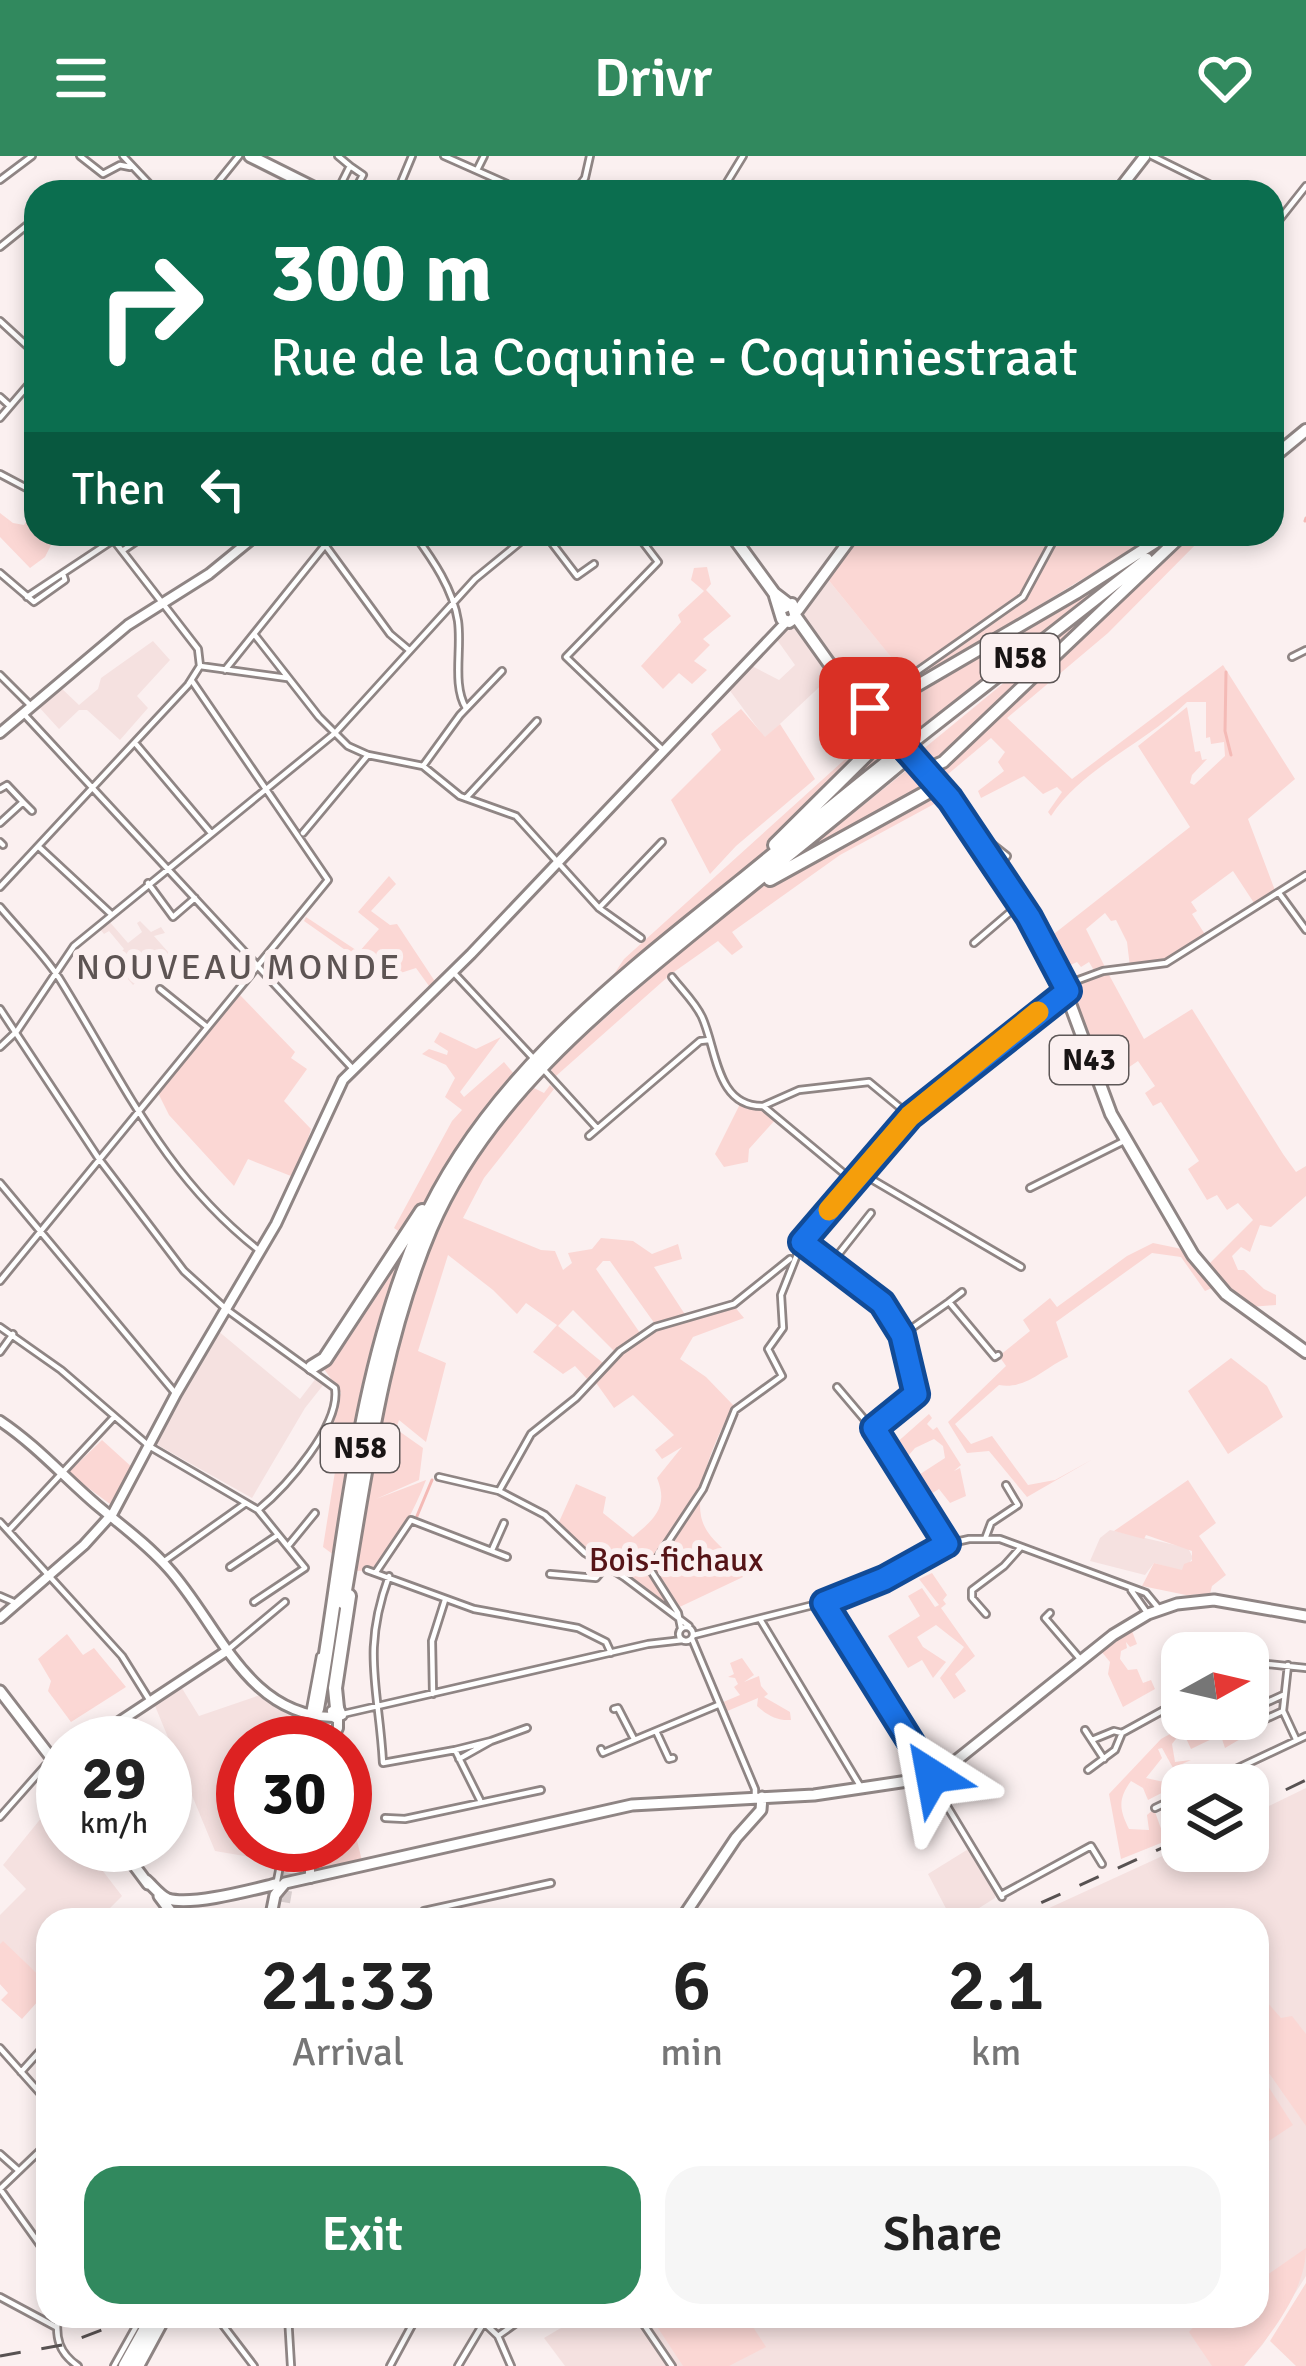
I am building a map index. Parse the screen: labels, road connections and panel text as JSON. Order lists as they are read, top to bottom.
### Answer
{
  "streets": {
    "highway": ["N58"],
    "main road": ["N43"]
  },
  "crossings": [
    ["N58", "N43"]
  ],
  "districts": ["NOUVEAU MONDE"],
  "parks": ["Bois-fichaux"],
  "north": "right",
  "page": {
    "header": "Drivr",
    "turn": ["300 m", "Rue de la Coquinie - Coquiniestraat"],
    "then": "Then",
    "speed": "29 km/h",
    "limit": "30",
    "eta": [
      "21:33",
      "Arrival",
      "6",
      "min",
      "2.1",
      "km"
    ],
    "buttons": ["Exit", "Share"]
  }
}
